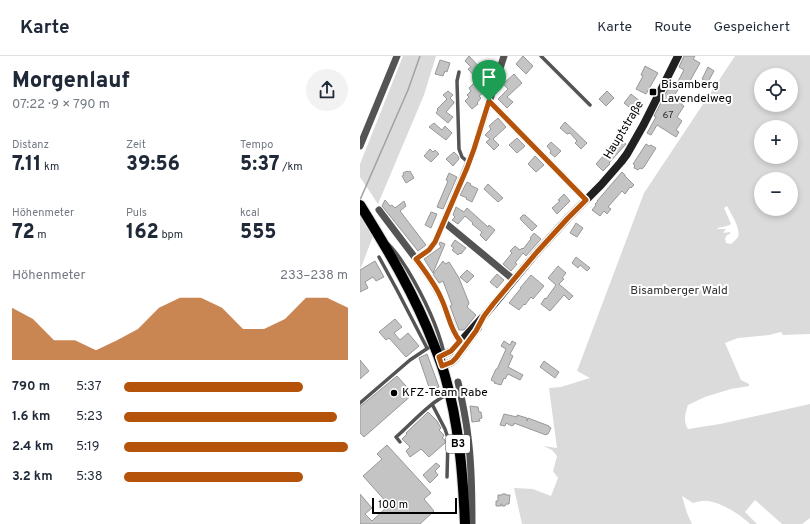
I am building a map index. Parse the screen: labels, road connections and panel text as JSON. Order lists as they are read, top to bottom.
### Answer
{
  "streets": {
    "main road": ["Hauptstraße", "B3"]
  },
  "crossings": [
    ["Hauptstraße", "B3"]
  ],
  "parks": ["Bisamberger Wald"],
  "places": {
    "transit": ["Bisamberg Lavendelweg"],
    "other": ["KFZ-Team Rabe"]
  },
  "house_numbers": ["67"],
  "scale_bar": "100 m",
  "page": {
    "header": "Karte",
    "nav": ["Karte", "Route", "Gespeichert"],
    "heading": ["Morgenlauf", "07:22 · 9 × 790 m"],
    "map_buttons": ["+", "−"],
    "stats": [
      ["Distanz", "7.11 km"],
      ["Zeit", "39:56"],
      ["Tempo", "5:37 /km"],
      ["Höhenmeter", "72 m"],
      ["Puls", "162 bpm"],
      ["kcal", "555"]
    ],
    "chart": ["Höhenmeter", "233–238 m"],
    "list": [
      {
        "name": "790 m",
        "note": "5:37"
      },
      {
        "name": "1.6 km",
        "note": "5:23"
      },
      {
        "name": "2.4 km",
        "note": "5:19"
      },
      {
        "name": "3.2 km",
        "note": "5:38"
      }
    ],
    "scale": "100 m"
  }
}
